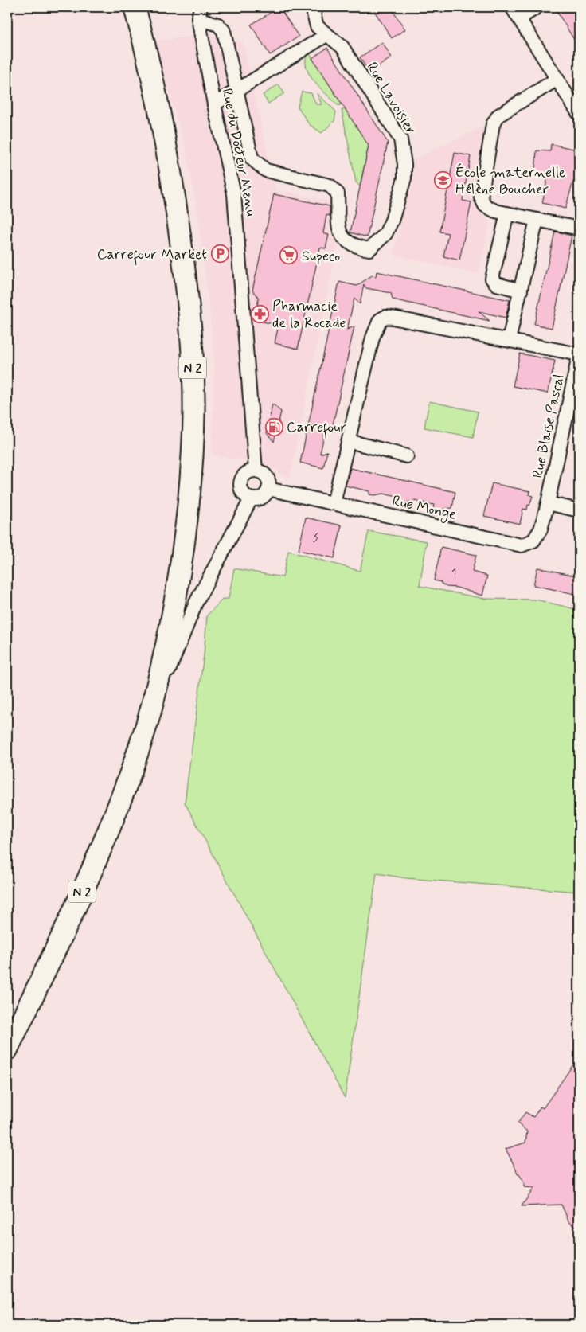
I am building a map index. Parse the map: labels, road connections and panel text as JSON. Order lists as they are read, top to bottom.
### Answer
{
  "streets": {
    "main road": ["N 2"],
    "street": [
      "Rue Lavoisier",
      "Rue du Docteur Menu",
      "Rue Blaise Pascal",
      "Rue Monge"
    ]
  },
  "crossings": [
    ["Rue Lavoisier", "Rue du Docteur Menu"],
    ["Rue du Docteur Menu", "Rue Monge"],
    ["Rue Blaise Pascal", "Rue Monge"]
  ],
  "places": {
    "school or university": ["École maternelle Hélène Boucher"],
    "parking": ["Carrefour Market"],
    "supermarket": ["Supeco"],
    "pharmacy": ["Pharmacie de la Rocade"],
    "fuel station": ["Carrefour"]
  },
  "house_numbers": ["3", "1"]
}
